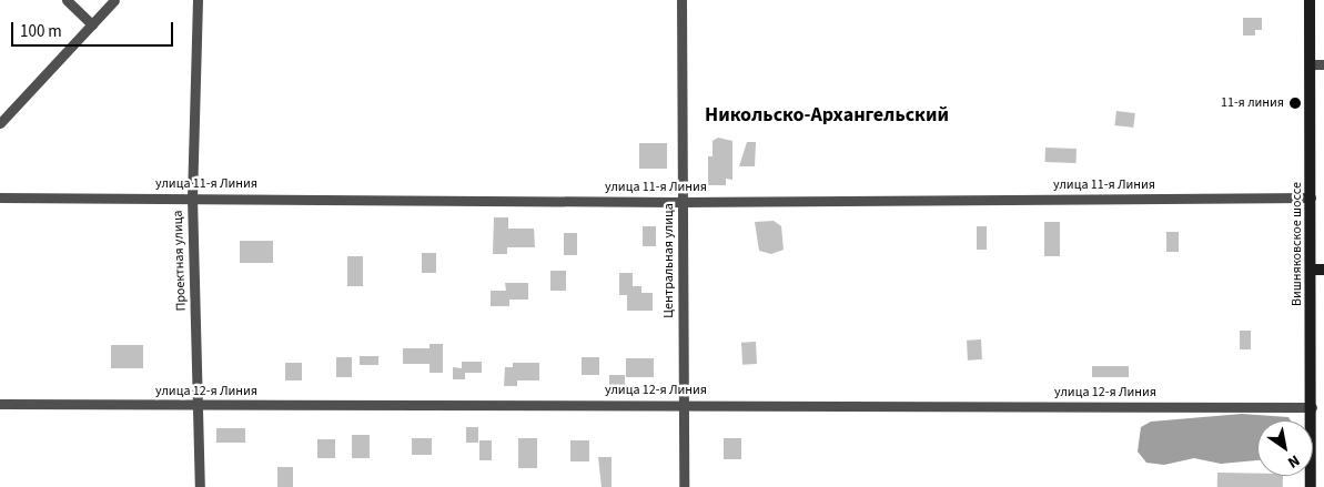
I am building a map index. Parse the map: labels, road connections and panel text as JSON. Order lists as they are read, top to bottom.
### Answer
{
  "streets": {
    "street": [
      "улица 11-я Линия",
      "Вишняковское шоссе",
      "Проектная улица",
      "Центральная улица",
      "улица 12-я Линия"
    ]
  },
  "crossings": [
    ["улица 11-я Линия", "Вишняковское шоссе"],
    ["улица 11-я Линия", "Проектная улица"],
    ["улица 11-я Линия", "Центральная улица"],
    ["Вишняковское шоссе", "улица 12-я Линия"],
    ["Проектная улица", "улица 12-я Линия"],
    ["Центральная улица", "улица 12-я Линия"]
  ],
  "districts": ["Никольско-Архангельский"],
  "places": ["11-я линия"],
  "scale_bar": "100 m",
  "north": "bottom right"
}
